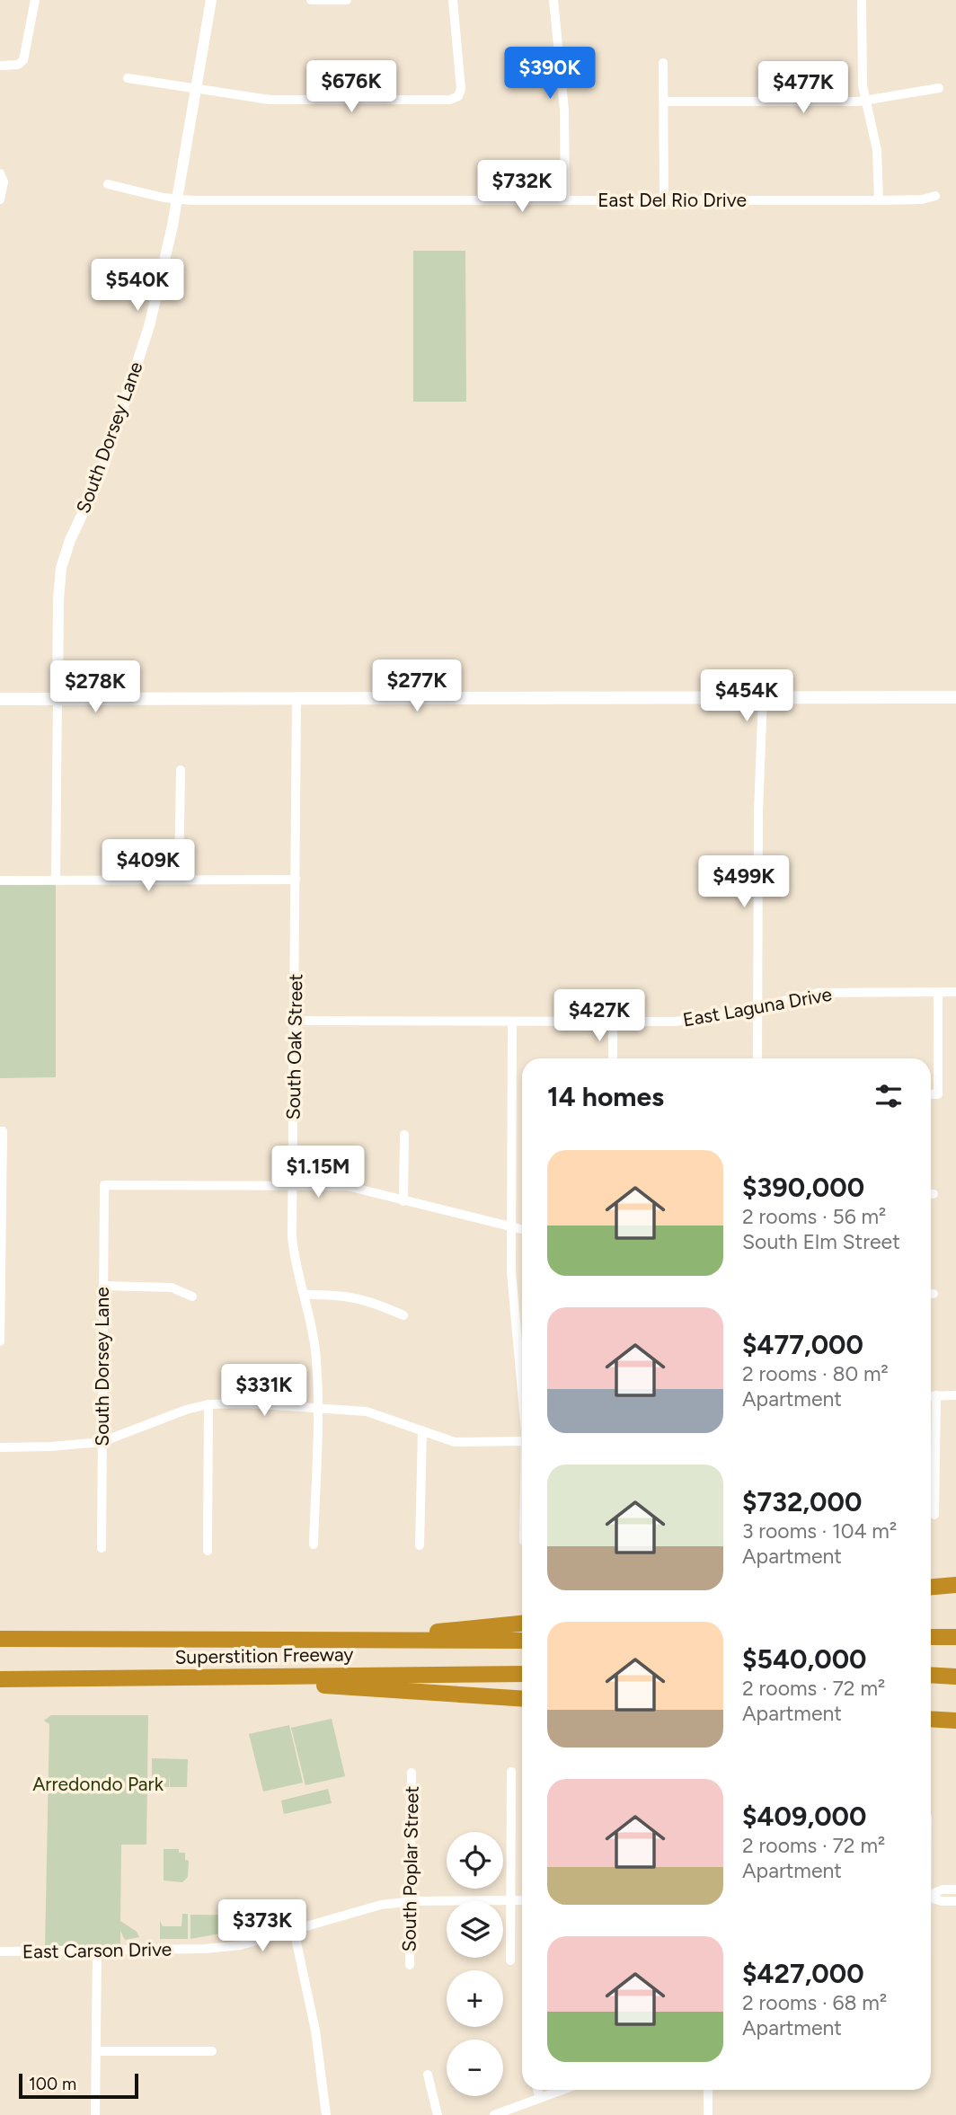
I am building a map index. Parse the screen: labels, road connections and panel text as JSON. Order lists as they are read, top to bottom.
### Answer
{
  "streets": {
    "highway": ["Superstition Freeway"],
    "street": [
      "East Del Rio Drive",
      "South Dorsey Lane",
      "East Laguna Drive",
      "South Oak Street",
      "South Poplar Street",
      "East Carson Drive"
    ]
  },
  "crossings": [
    ["East Del Rio Drive", "South Dorsey Lane"],
    ["South Dorsey Lane", "South Oak Street"],
    ["East Laguna Drive", "South Oak Street"],
    ["South Poplar Street", "East Carson Drive"]
  ],
  "parks": ["Arredondo Park"],
  "scale_bar": "100 m",
  "page": {
    "price": [
      "$390K",
      "$676K",
      "$477K",
      "$732K",
      "$540K",
      "$277K",
      "$278K",
      "$454K",
      "$409K",
      "$499K",
      "$427K",
      "$1.15M",
      "$331K",
      "$373K"
    ],
    "heading": "14 homes",
    "list": [
      {
        "name": "$390,000",
        "note": "2 rooms · 56 m² · South Elm Street"
      },
      {
        "name": "$477,000",
        "note": "2 rooms · 80 m² · Apartment"
      },
      {
        "name": "$732,000",
        "note": "3 rooms · 104 m² · Apartment"
      },
      {
        "name": "$540,000",
        "note": "2 rooms · 72 m² · Apartment"
      },
      {
        "name": "$409,000",
        "note": "2 rooms · 72 m² · Apartment"
      },
      {
        "name": "$427,000",
        "note": "2 rooms · 68 m² · Apartment"
      }
    ],
    "map_buttons": ["+", "−"],
    "scale": "100 m"
  }
}
